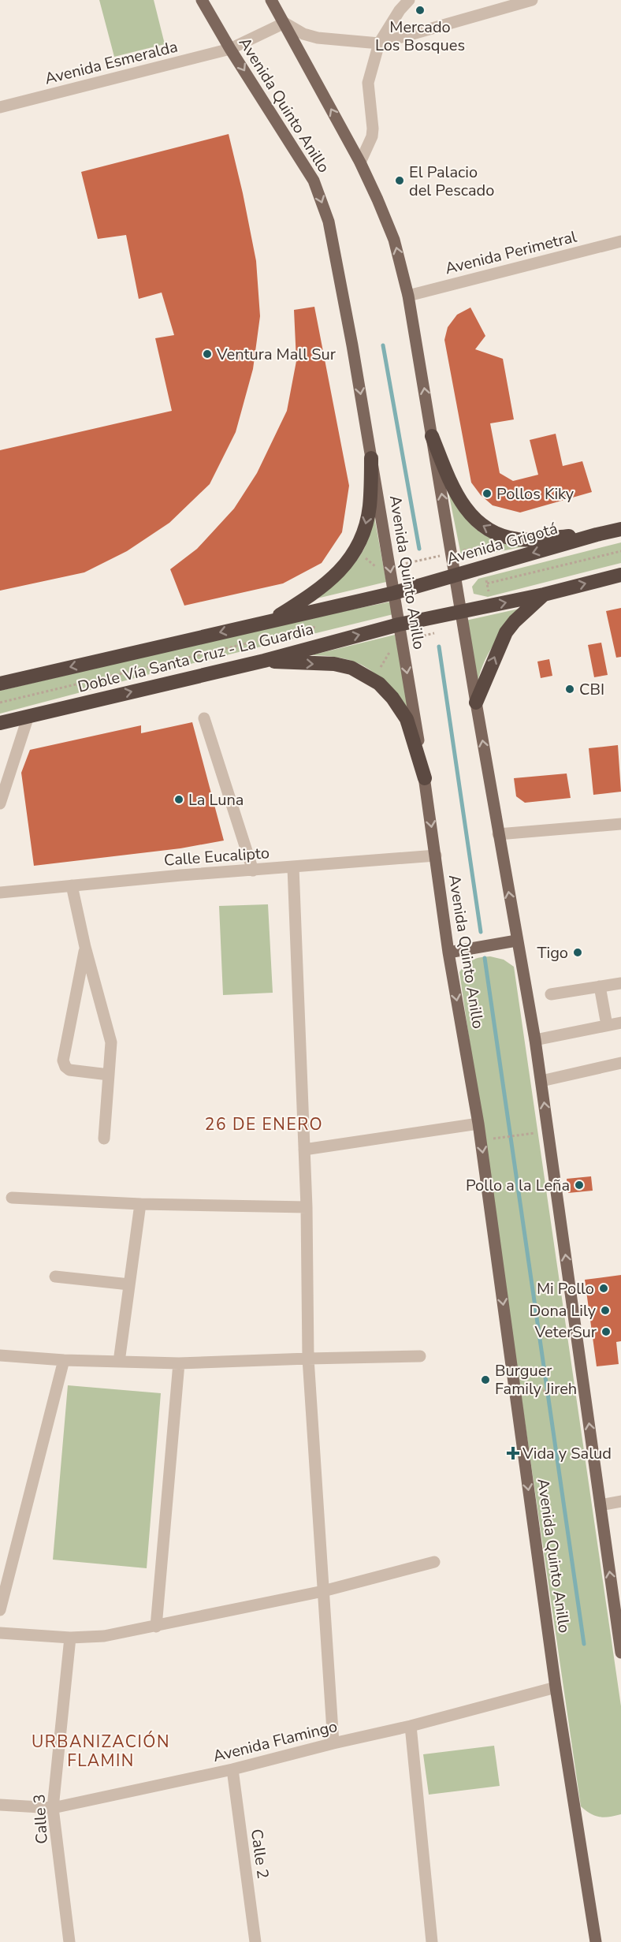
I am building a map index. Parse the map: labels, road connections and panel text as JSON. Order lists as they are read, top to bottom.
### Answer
{
  "streets": {
    "highway": ["Avenida Grigotá", "Doble Vía Santa Cruz - La Guardia"],
    "main road": ["Avenida Quinto Anillo"],
    "street": [
      "Avenida Esmeralda",
      "Avenida Perimetral",
      "Calle Eucalipto",
      "Avenida Flamingo",
      "Calle 3",
      "Calle 2"
    ]
  },
  "crossings": [
    ["Avenida Esmeralda", "Avenida Quinto Anillo"],
    ["Avenida Quinto Anillo", "Avenida Grigotá"],
    ["Avenida Quinto Anillo", "Doble Vía Santa Cruz - La Guardia"],
    ["Avenida Quinto Anillo", "Calle Eucalipto"],
    ["Avenida Quinto Anillo", "Avenida Flamingo"],
    ["Avenida Grigotá", "Doble Vía Santa Cruz - La Guardia"],
    ["Avenida Flamingo", "Calle 3"],
    ["Avenida Flamingo", "Calle 2"]
  ],
  "districts": ["26 DE ENERO", "URBANIZACIÓN FLAMIN"],
  "places": {
    "other": [
      "Mercado Los Bosques",
      "El Palacio del Pescado",
      "Ventura Mall Sur",
      "Pollos Kiky",
      "CBI",
      "La Luna",
      "Tigo",
      "Pollo a la Leña",
      "Mi Pollo",
      "Dona Lily",
      "VeterSur",
      "Burguer Family Jireh"
    ],
    "health": ["Vida y Salud"]
  }
}
